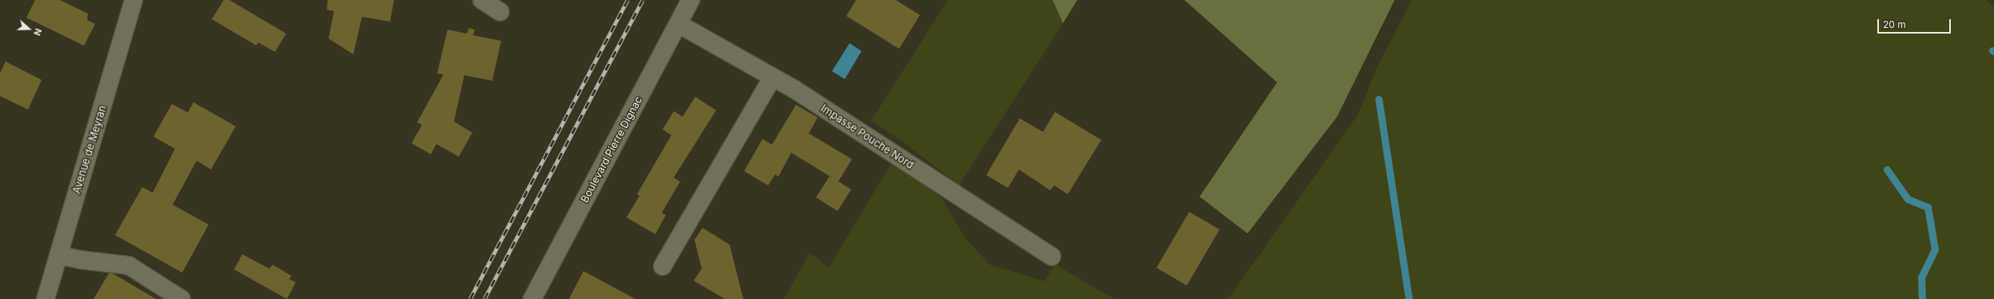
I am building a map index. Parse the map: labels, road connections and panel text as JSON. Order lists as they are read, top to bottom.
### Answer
{
  "streets": {
    "street": ["Impasse Pouche Nord", "Avenue de Meyran", "Boulevard Pierre Dignac"]
  },
  "crossings": [
    ["Impasse Pouche Nord", "Boulevard Pierre Dignac"]
  ],
  "scale_bar": "20 m",
  "north": "right"
}
